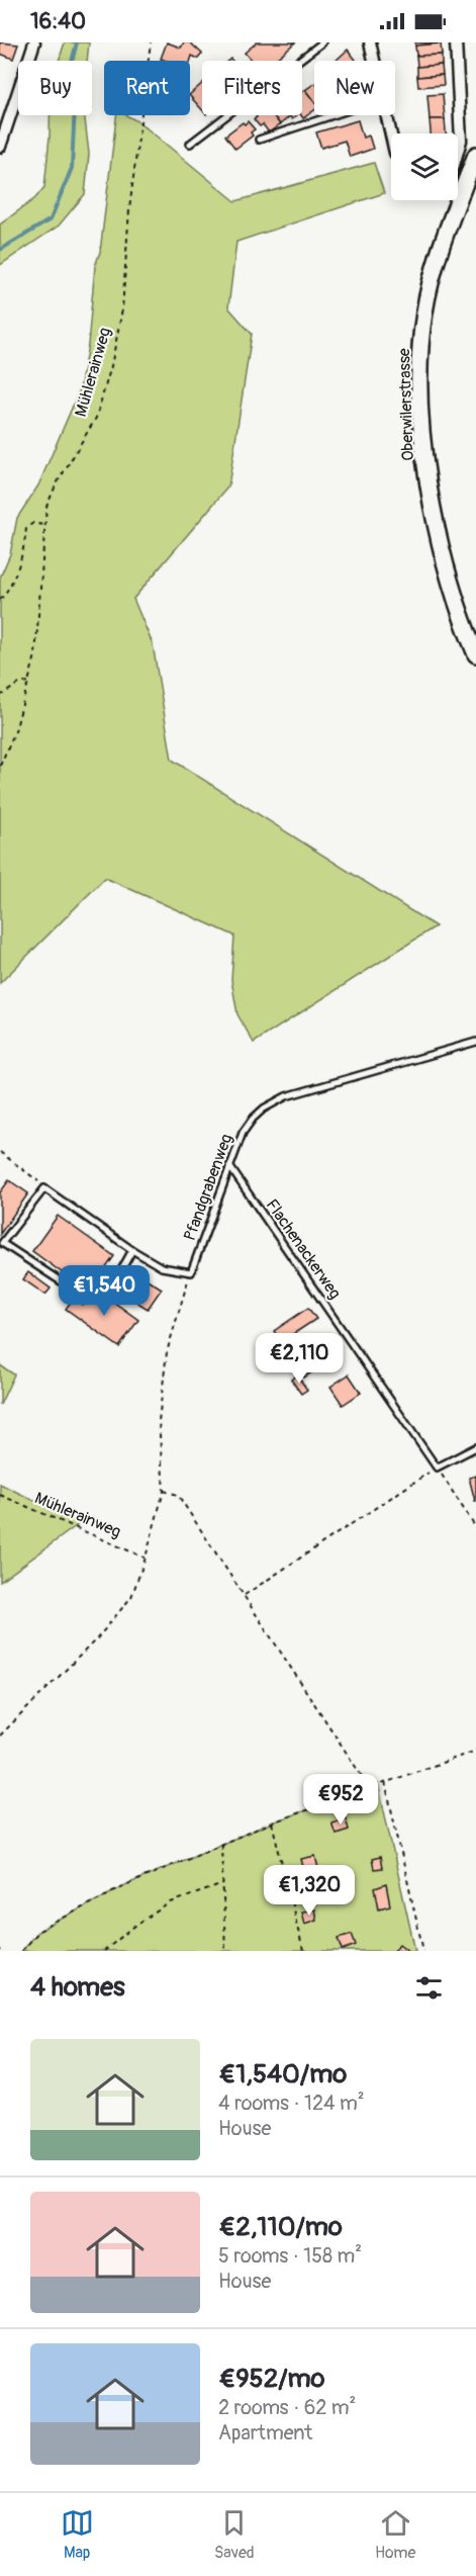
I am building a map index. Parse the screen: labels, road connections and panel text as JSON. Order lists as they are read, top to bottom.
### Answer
{
  "streets": {
    "street": ["Oberwilerstrasse"],
    "lane": ["Pfandgrabenweg", "Flachenackerweg"],
    "path": ["Mühlerainweg"]
  },
  "crossings": [
    ["Pfandgrabenweg", "Flachenackerweg"]
  ],
  "page": {
    "status": "16:40",
    "chip": [
      "Buy",
      "Rent",
      "Filters",
      "New"
    ],
    "price": [
      "€1,540",
      "€2,110",
      "€952",
      "€1,320"
    ],
    "heading": "4 homes",
    "list": [
      {
        "name": "€1,540/mo",
        "note": "4 rooms · 124 m² · House"
      },
      {
        "name": "€2,110/mo",
        "note": "5 rooms · 158 m² · House"
      },
      {
        "name": "€952/mo",
        "note": "2 rooms · 62 m² · Apartment"
      }
    ],
    "tabs": ["Map", "Saved", "Home"]
  }
}
